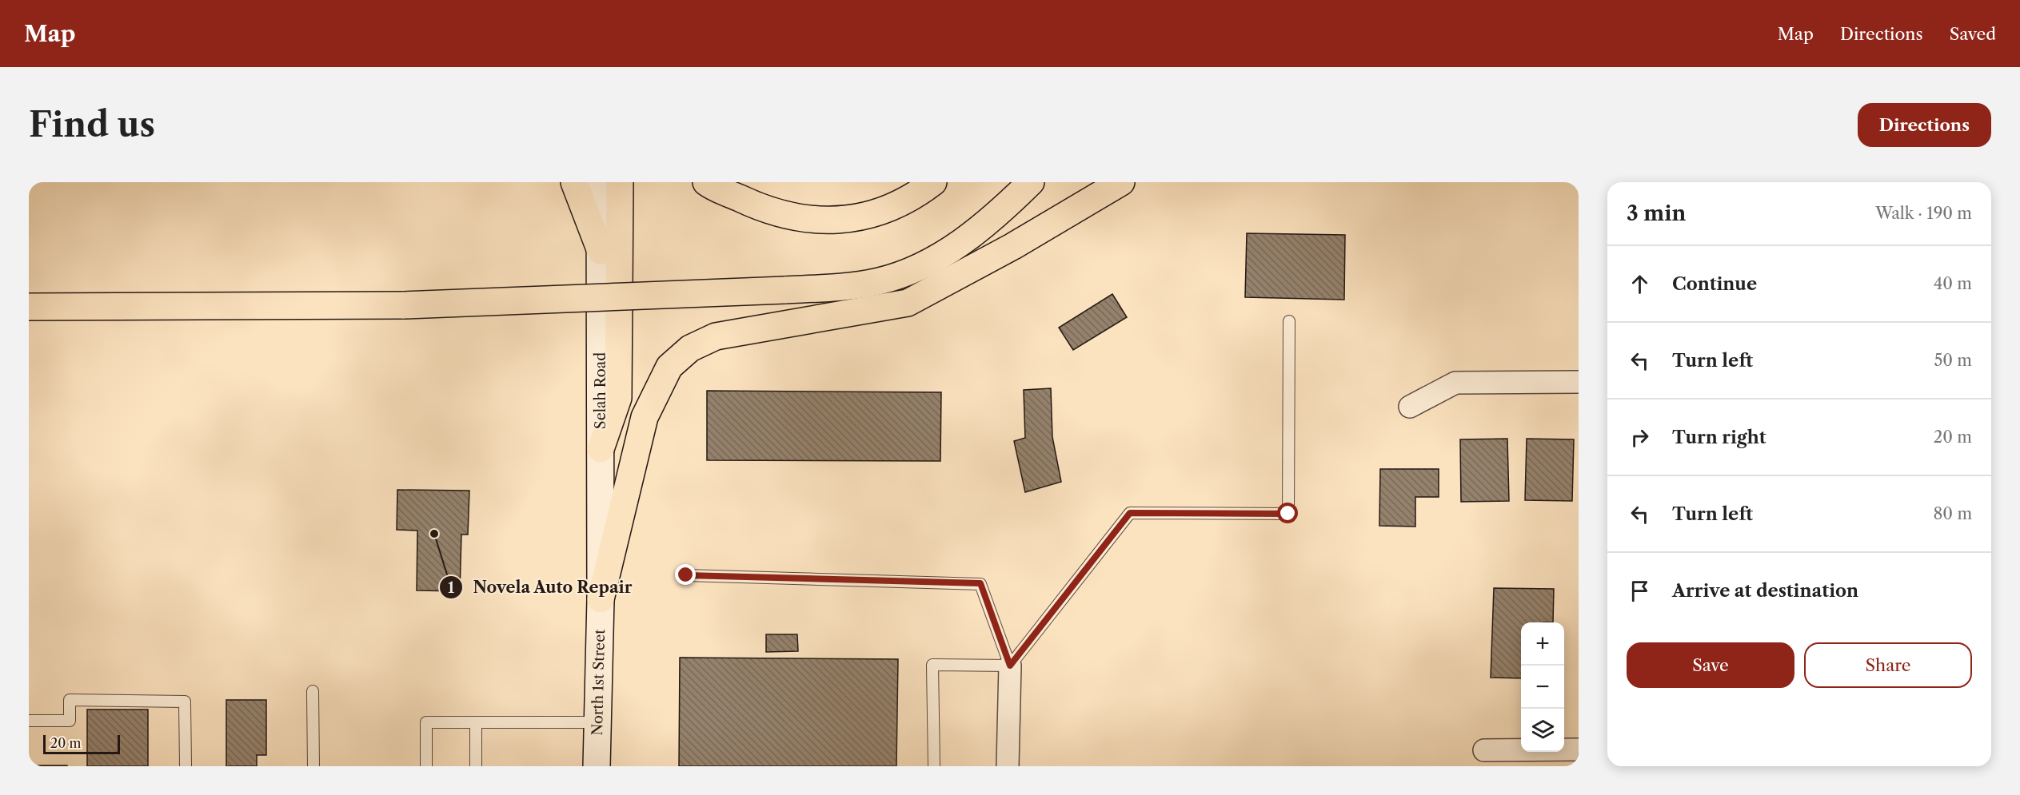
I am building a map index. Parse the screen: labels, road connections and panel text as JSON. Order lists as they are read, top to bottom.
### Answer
{
  "streets": {
    "main road": ["Selah Road", "North 1st Street"]
  },
  "crossings": [
    ["Selah Road", "North 1st Street"]
  ],
  "places": ["Novela Auto Repair"],
  "scale_bar": "20 m",
  "page": {
    "header": "Map",
    "nav": ["Map", "Directions", "Saved"],
    "buttons": [
      "Directions",
      ["Save", "Share"]
    ],
    "title": "Find us",
    "heading": ["3 min", "Walk · 190 m"],
    "list": [
      ["Continue", "40 m"],
      ["Turn left", "50 m"],
      ["Turn right", "20 m"],
      ["Turn left", "80 m"],
      "Arrive at destination"
    ],
    "map_buttons": ["+", "−"],
    "scale": "20 m"
  }
}
